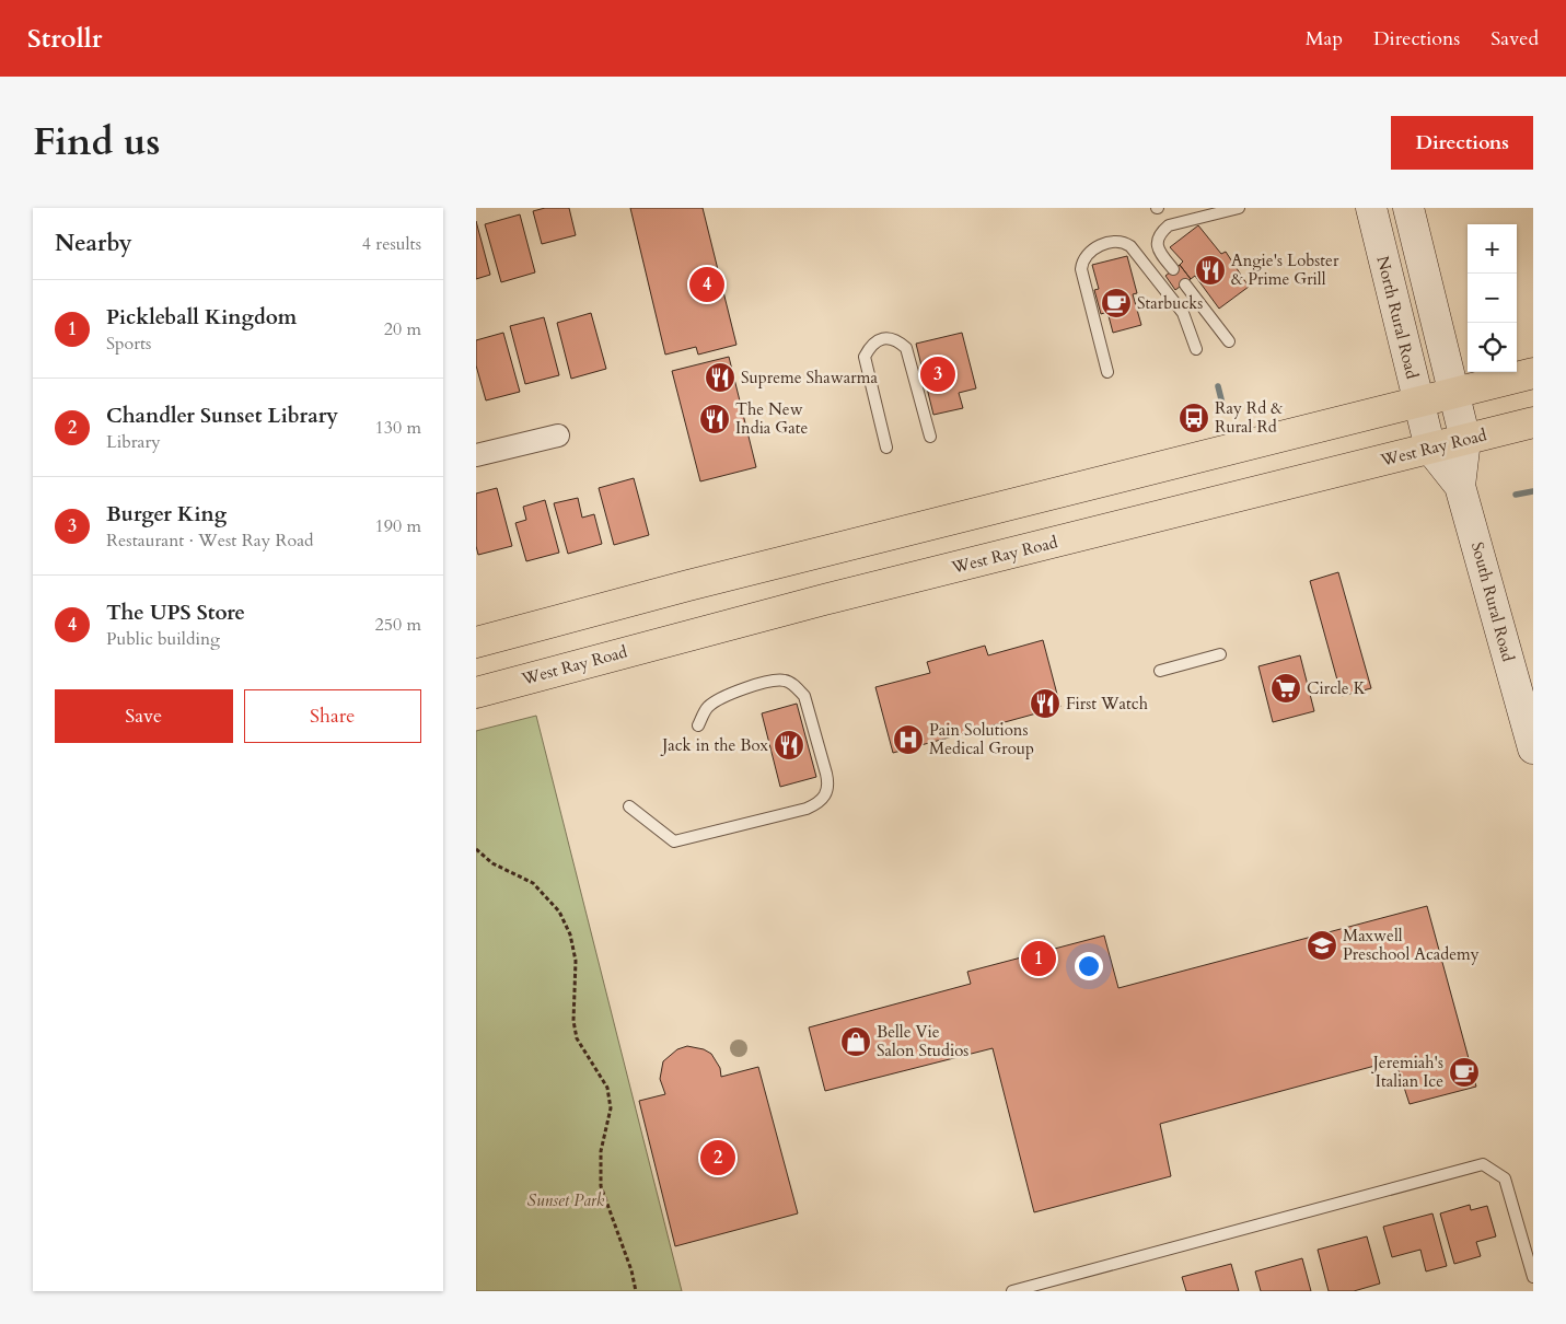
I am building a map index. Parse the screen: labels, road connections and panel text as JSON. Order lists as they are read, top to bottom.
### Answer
{
  "streets": {
    "main road": ["North Rural Road", "West Ray Road", "South Rural Road"]
  },
  "crossings": [
    ["North Rural Road", "West Ray Road"],
    ["North Rural Road", "South Rural Road"],
    ["West Ray Road", "South Rural Road"]
  ],
  "parks": ["Sunset Park"],
  "places": {
    "restaurant": [
      "Angie's Lobster & Prime Grill",
      "Supreme Shawarma",
      "The New India Gate",
      "First Watch",
      "Jack in the Box"
    ],
    "cafe": ["Starbucks", "Jeremiah's Italian Ice"],
    "bus stop": ["Ray Rd & Rural Rd"],
    "supermarket": ["Circle K"],
    "hospital": ["Pain Solutions Medical Group"],
    "school or university": ["Maxwell Preschool Academy"],
    "shop": ["Belle Vie Salon Studios"]
  },
  "page": {
    "header": "Strollr",
    "nav": ["Map", "Directions", "Saved"],
    "title": "Find us",
    "buttons": [
      "Directions",
      ["Save", "Share"]
    ],
    "heading": ["Nearby", "4 results"],
    "map_buttons": ["+", "−"],
    "pins": [
      "4",
      "3",
      "1",
      "2"
    ],
    "list": [
      {
        "mark": "1",
        "name": "Pickleball Kingdom",
        "note": "Sports",
        "value": "20 m"
      },
      {
        "mark": "2",
        "name": "Chandler Sunset Library",
        "note": "Library",
        "value": "130 m"
      },
      {
        "mark": "3",
        "name": "Burger King",
        "note": "Restaurant · West Ray Road",
        "value": "190 m"
      },
      {
        "mark": "4",
        "name": "The UPS Store",
        "note": "Public building",
        "value": "250 m"
      }
    ]
  }
}
